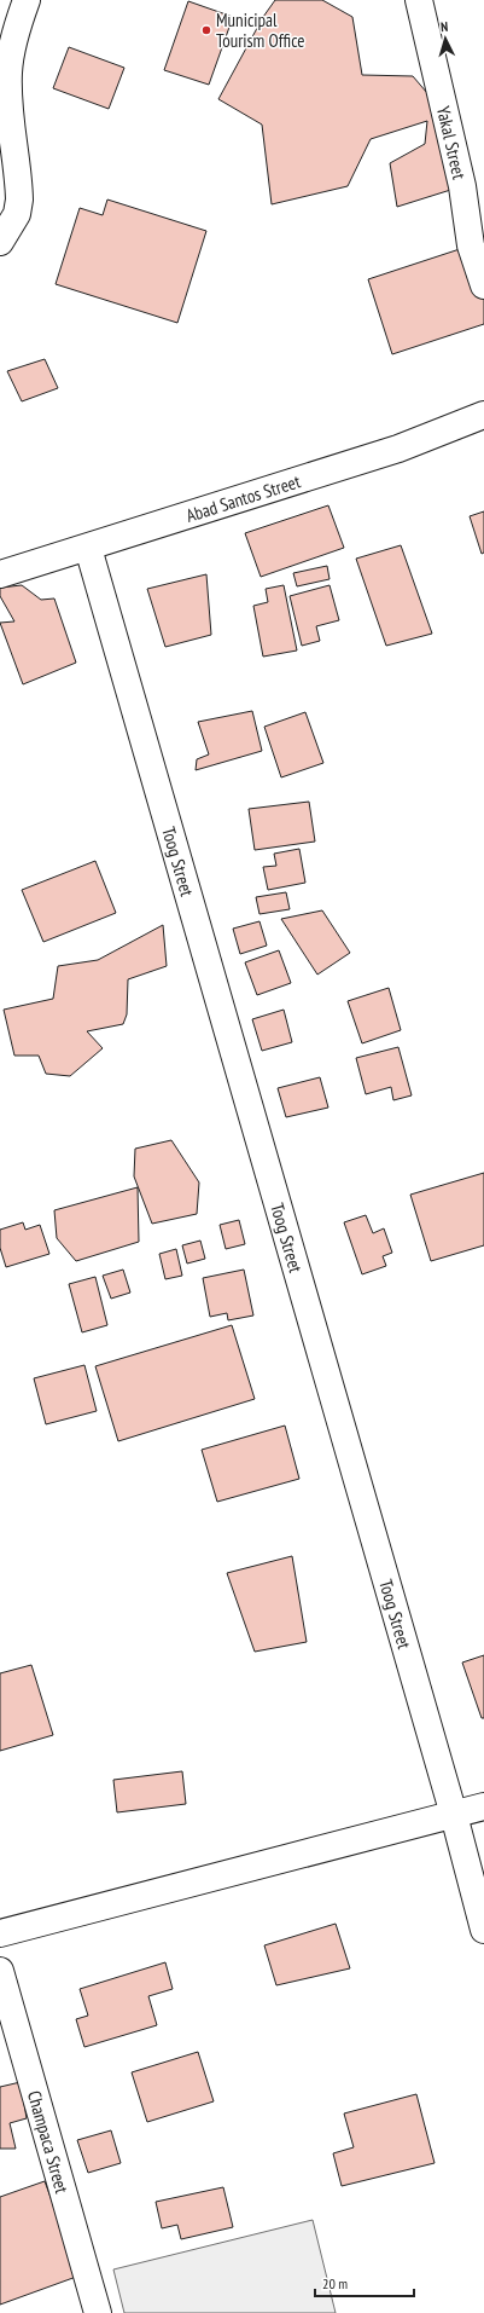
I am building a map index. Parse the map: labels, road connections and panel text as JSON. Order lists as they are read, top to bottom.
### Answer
{
  "streets": {
    "street": [
      "Yakal Street",
      "Abad Santos Street",
      "Toog Street",
      "Champaca Street"
    ]
  },
  "crossings": [
    ["Abad Santos Street", "Toog Street"]
  ],
  "places": ["Municipal Tourism Office"],
  "scale_bar": "20 m",
  "north": "top"
}
